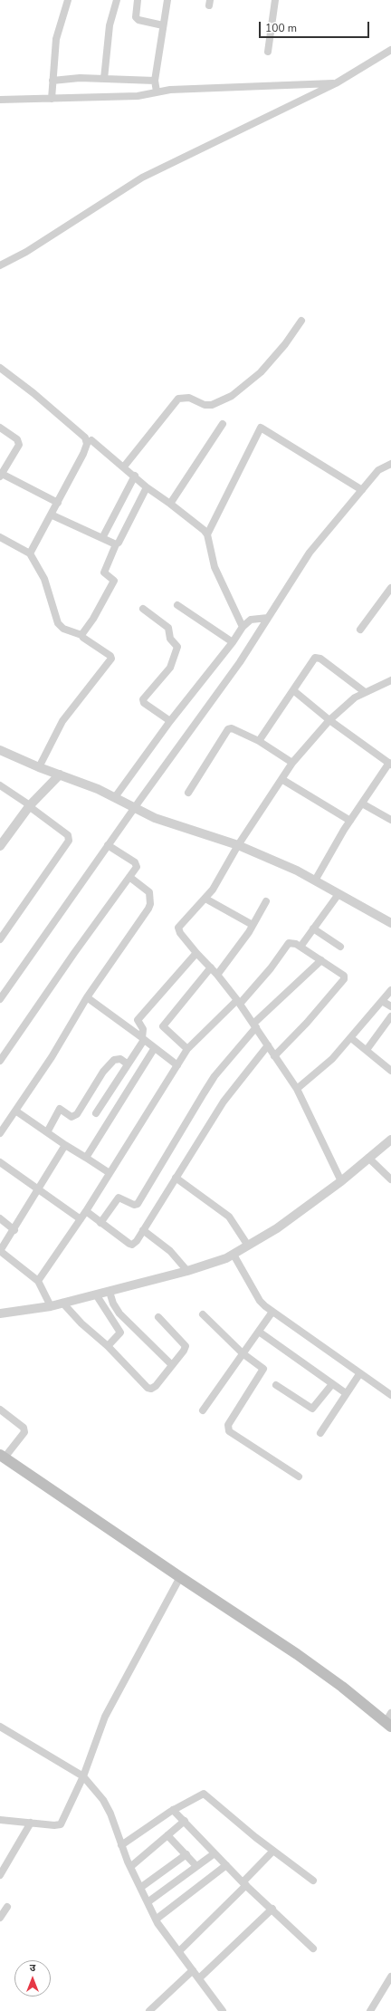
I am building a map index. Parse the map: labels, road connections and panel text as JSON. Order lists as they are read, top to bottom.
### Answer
{
  "scale_bar": "100 m",
  "north": "top"
}
